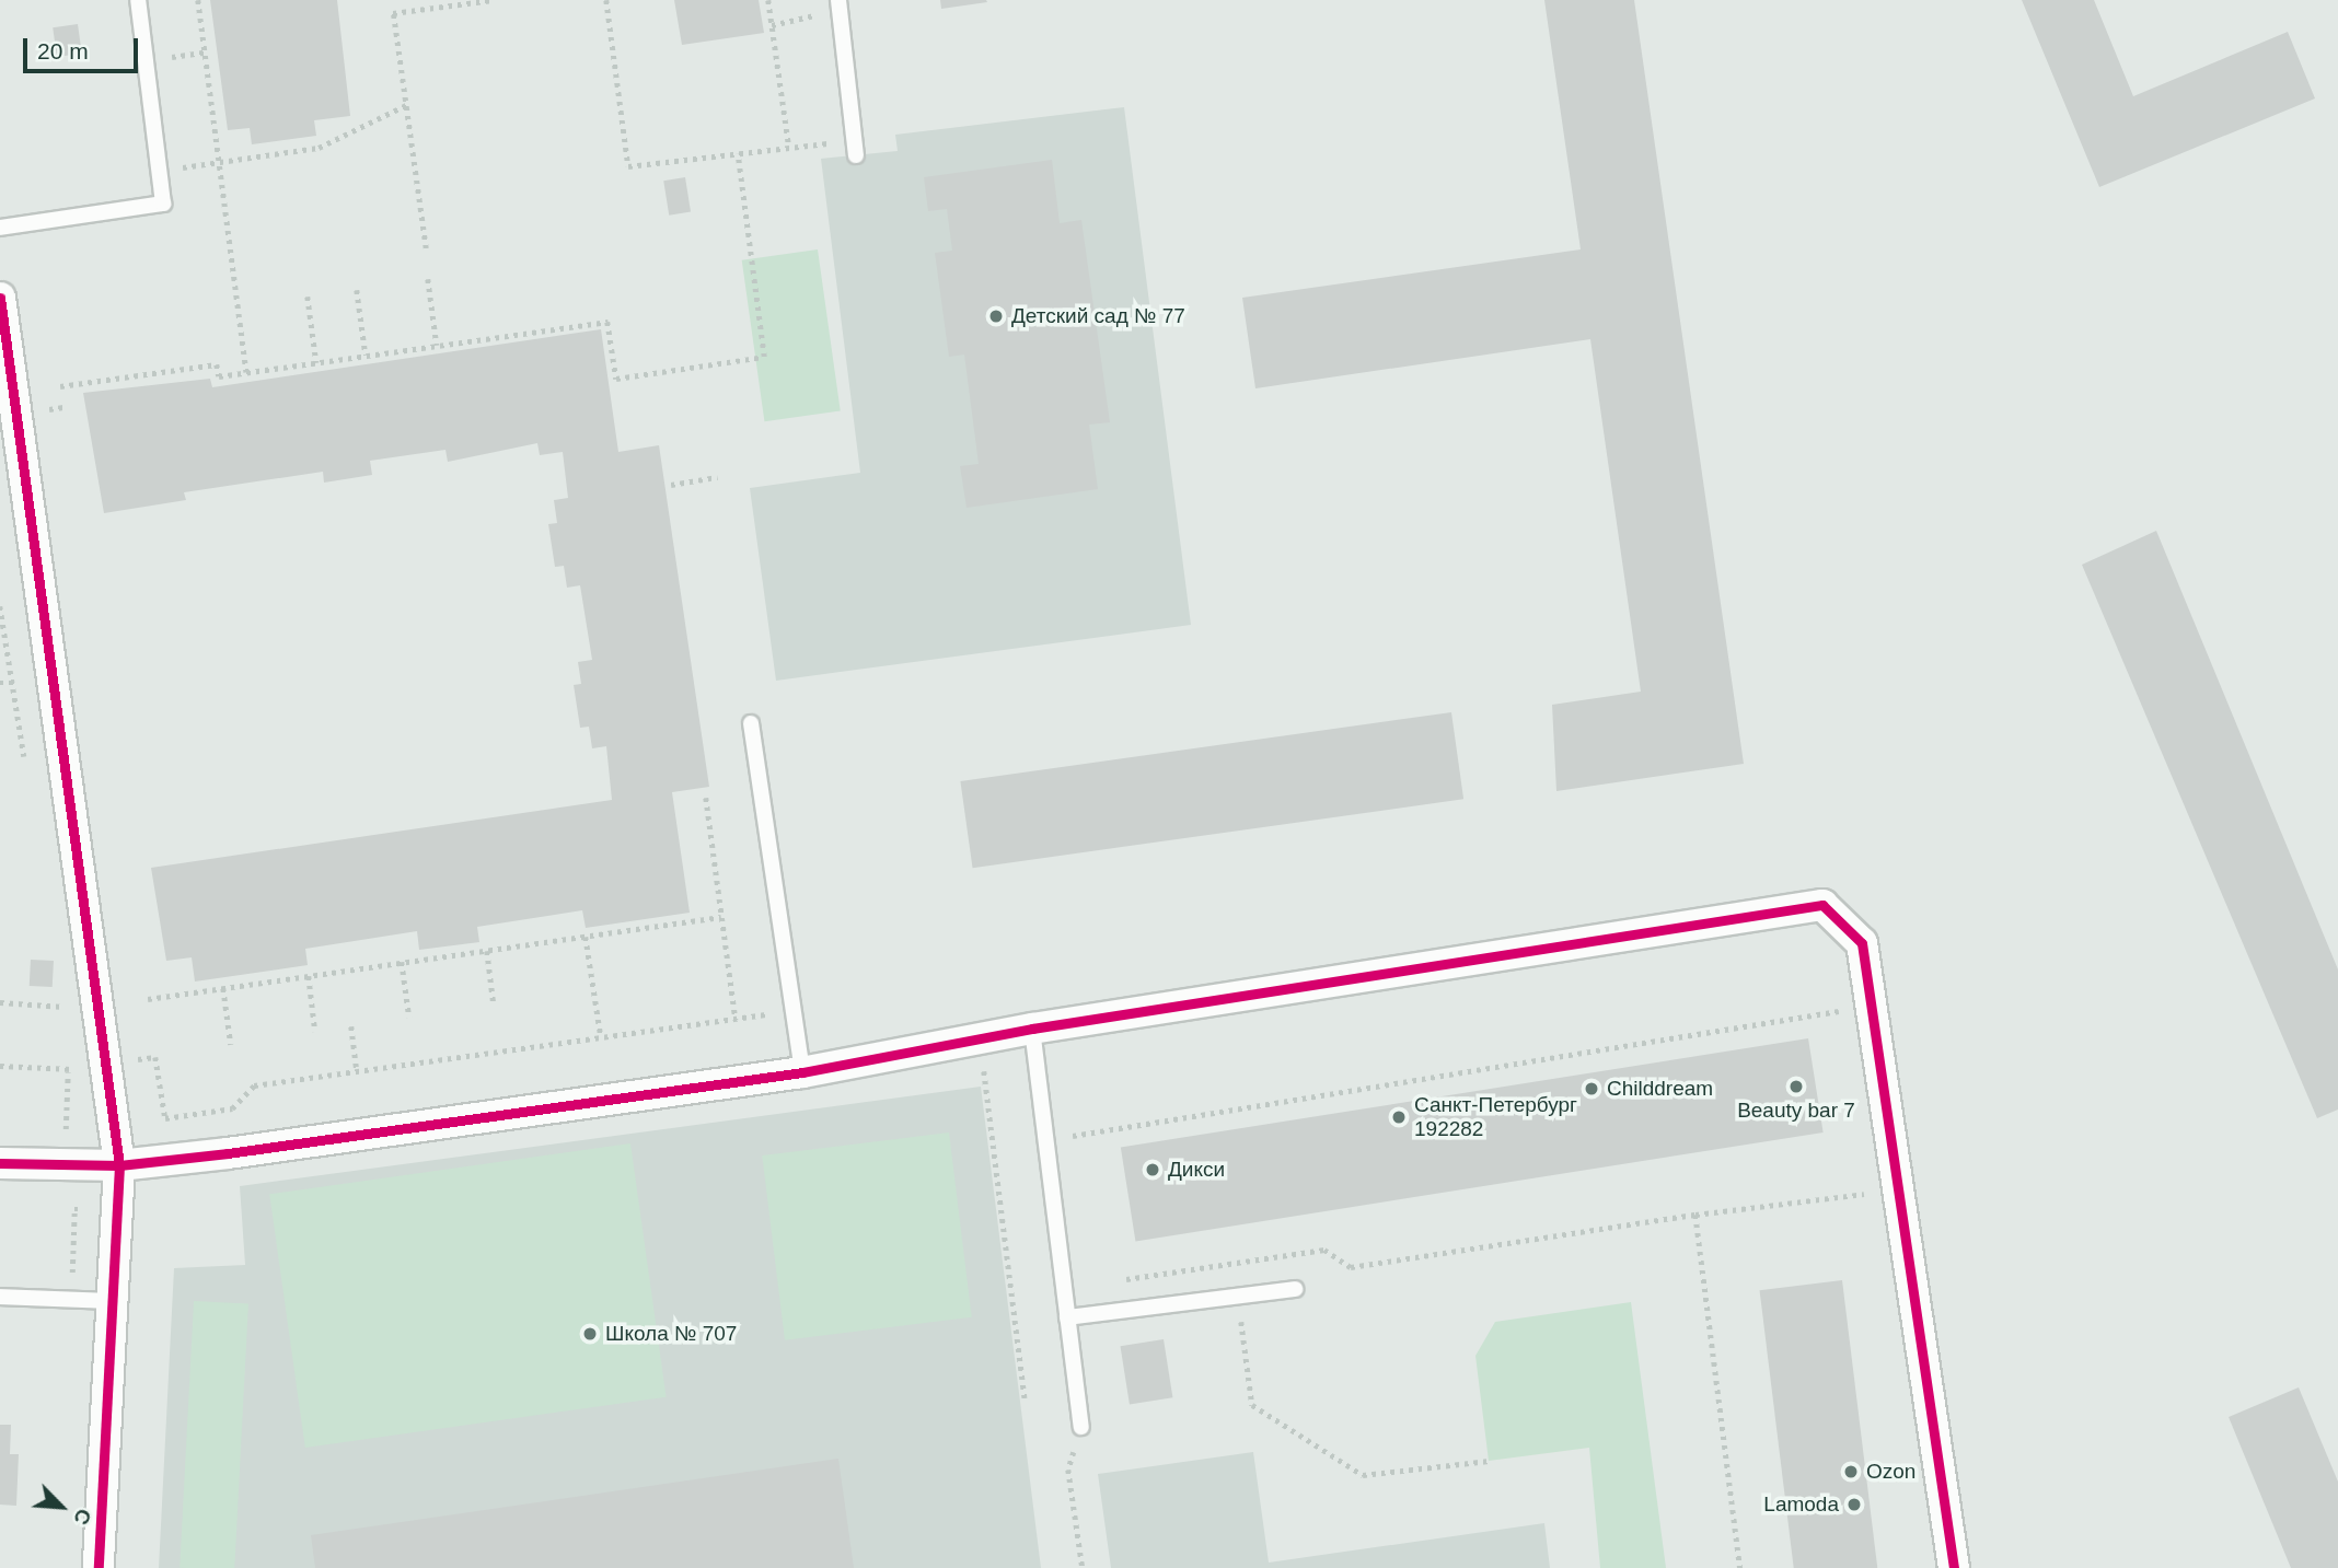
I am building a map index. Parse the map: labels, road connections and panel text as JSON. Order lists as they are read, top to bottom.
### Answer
{
  "places": [
    "Детский сад № 77",
    "Beauty bar 7",
    "Childdream",
    "Санкт-Петербург 192282",
    "Дикси",
    "Школа № 707",
    "Ozon",
    "Lamoda"
  ],
  "scale_bar": "20 m",
  "north": "bottom right"
}
